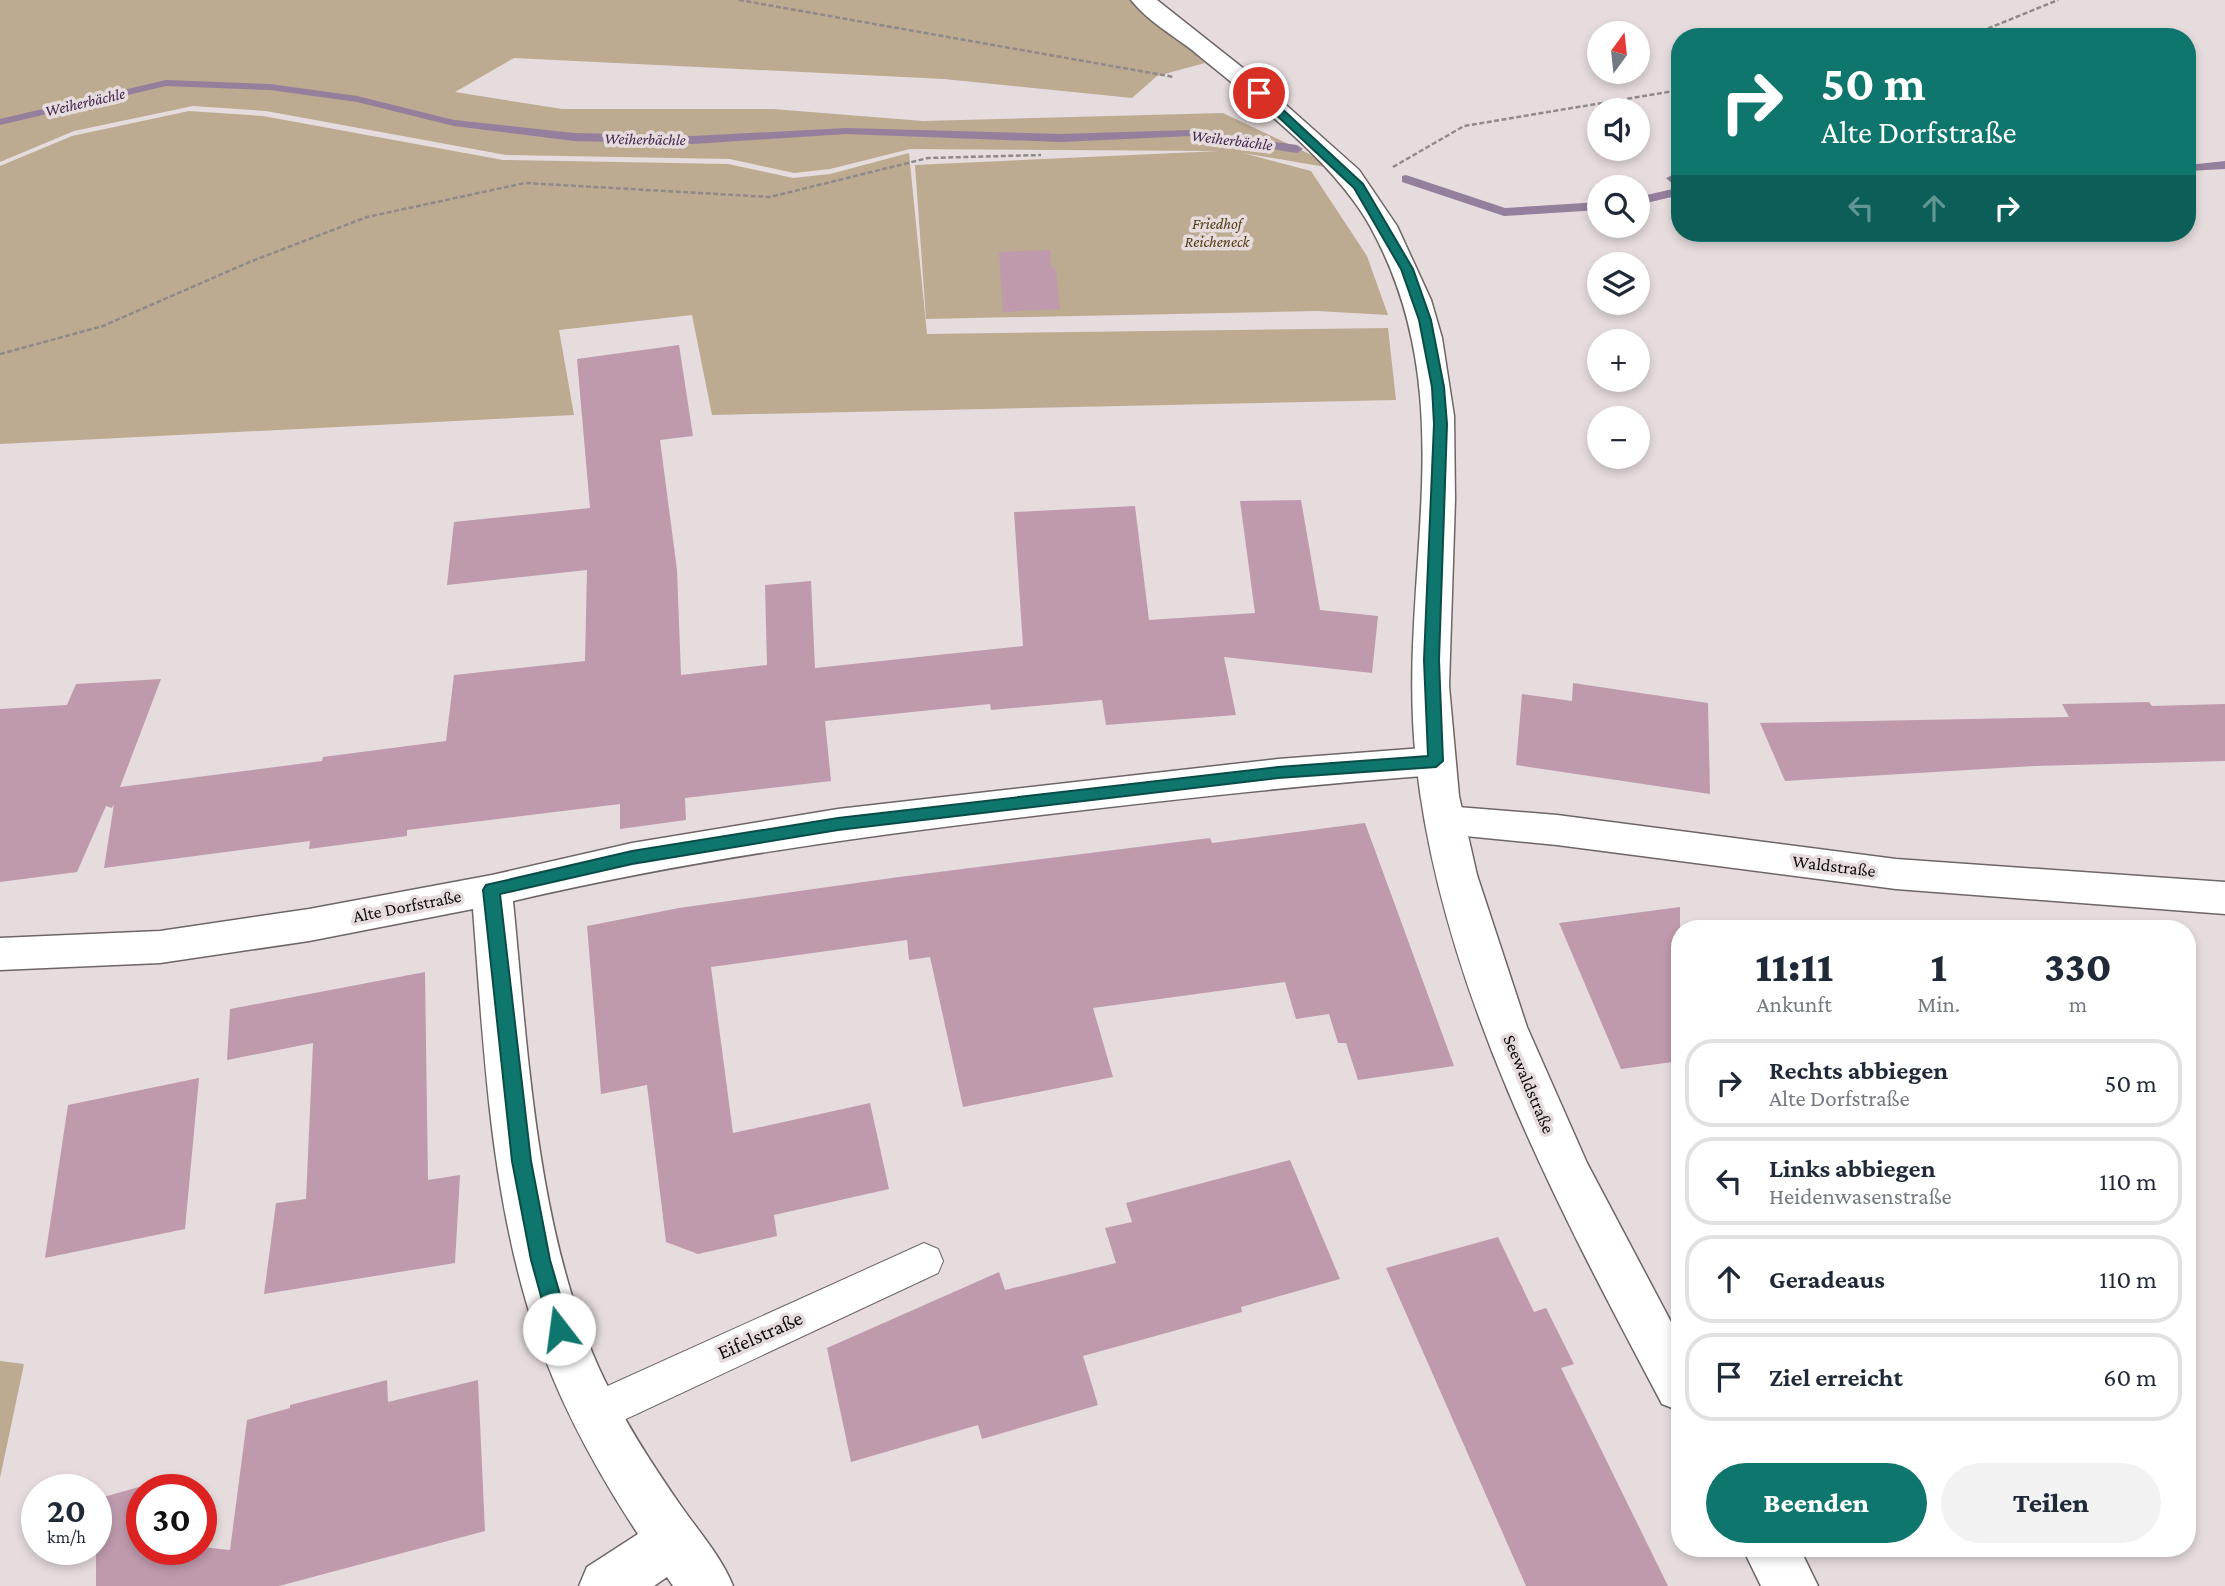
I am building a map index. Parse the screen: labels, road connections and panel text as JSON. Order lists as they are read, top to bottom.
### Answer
{
  "streets": {
    "street": ["Waldstraße", "Alte Dorfstraße", "Seewaldstraße"],
    "lane": ["Eifelstraße"]
  },
  "crossings": [
    ["Waldstraße", "Seewaldstraße"],
    ["Alte Dorfstraße", "Seewaldstraße"]
  ],
  "water": ["Weiherbächle"],
  "parks": ["Friedhof Reicheneck"],
  "north": "top",
  "page": {
    "map_buttons": ["+", "−"],
    "turn": ["50 m", "Alte Dorfstraße"],
    "eta": [
      "11:11",
      "Ankunft",
      "1",
      "Min.",
      "330",
      "m"
    ],
    "list": [
      {
        "name": "Rechts abbiegen",
        "note": "Alte Dorfstraße",
        "value": "50 m"
      },
      {
        "name": "Links abbiegen",
        "note": "Heidenwasenstraße",
        "value": "110 m"
      },
      {
        "name": "Geradeaus",
        "value": "110 m"
      },
      {
        "name": "Ziel erreicht",
        "value": "60 m"
      }
    ],
    "buttons": ["Beenden", "Teilen"],
    "speed": "20 km/h",
    "limit": "30"
  }
}
